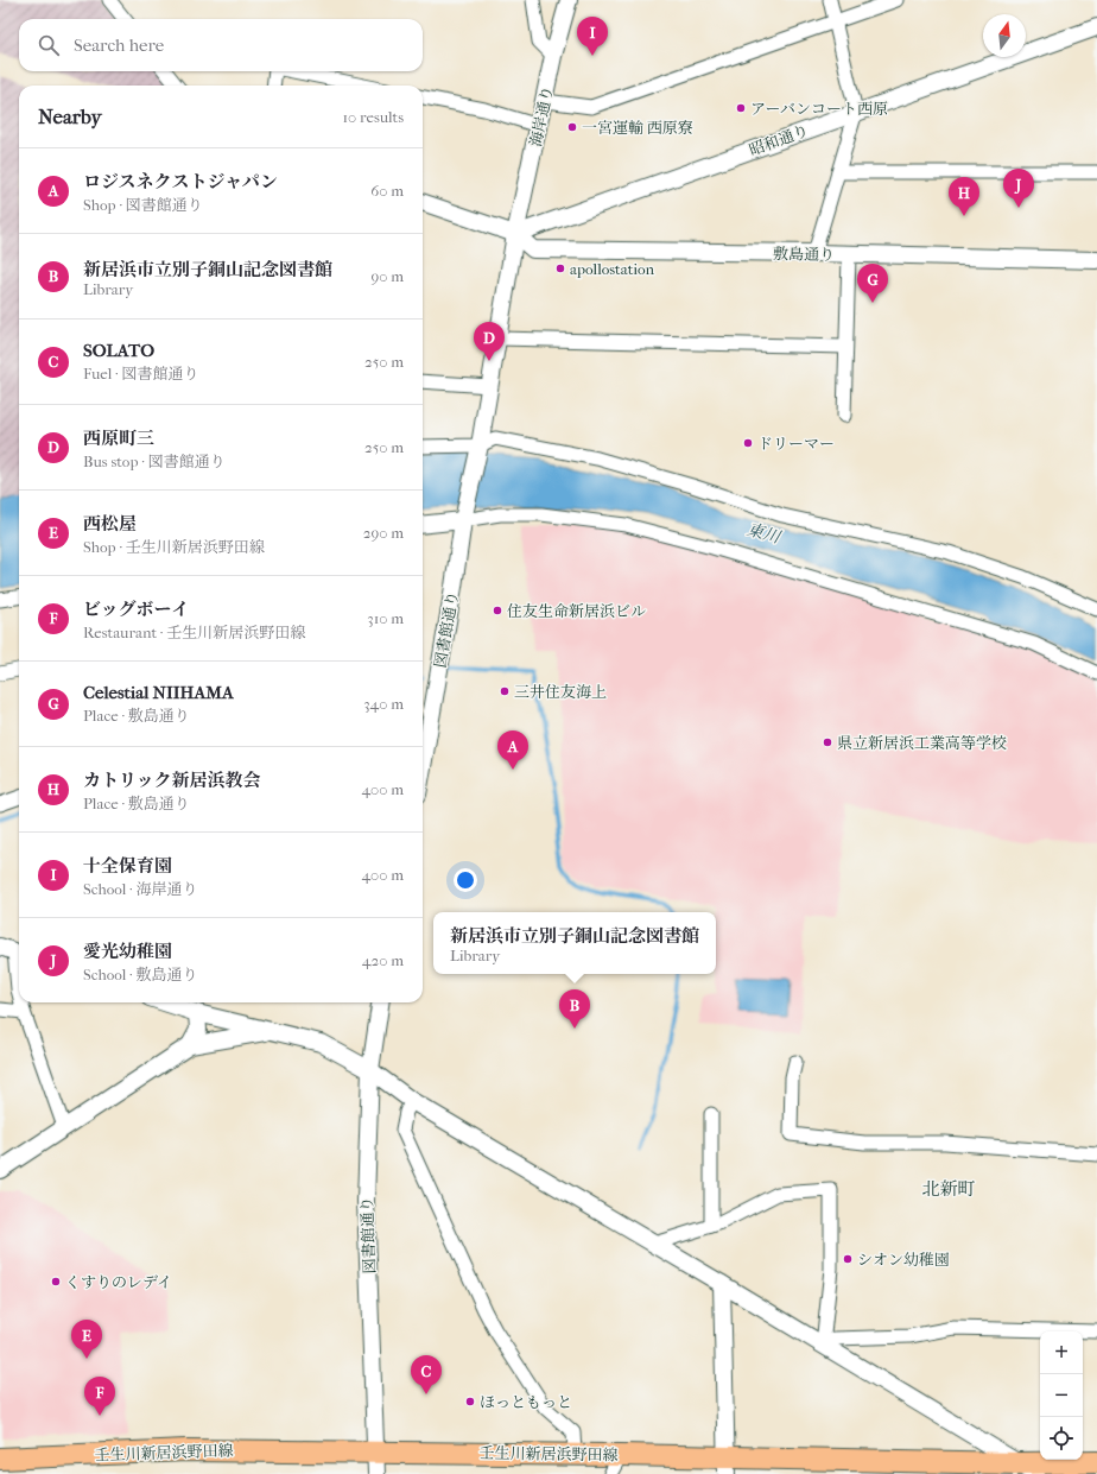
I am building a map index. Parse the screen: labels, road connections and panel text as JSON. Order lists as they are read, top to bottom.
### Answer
{
  "streets": {
    "main road": ["壬生川新居浜野田線"],
    "street": [
      "海岸通り",
      "昭和通り",
      "敷島通り",
      "図書館通り"
    ]
  },
  "crossings": [
    ["海岸通り", "昭和通り"],
    ["海岸通り", "敷島通り"],
    ["昭和通り", "敷島通り"],
    ["図書館通り", "壬生川新居浜野田線"]
  ],
  "districts": ["北新町"],
  "water": ["東川"],
  "places": [
    "アーバンコート西原",
    "一宮運輸 西原寮",
    "apollostation",
    "ドリーマー",
    "住友生命新居浜ビル",
    "三井住友海上",
    "県立新居浜工業高等学校",
    "シオン幼稚園",
    "くすりのレデイ",
    "ほっともっと"
  ],
  "north": "top",
  "page": {
    "pins": [
      "I",
      "J",
      "H",
      "G",
      "D",
      "A",
      "B",
      "E",
      "C",
      "F"
    ],
    "search": "Search here",
    "heading": ["Nearby", "10 results"],
    "list": [
      {
        "mark": "A",
        "name": "ロジスネクストジャパン",
        "note": "Shop · 図書館通り",
        "value": "60 m"
      },
      {
        "mark": "B",
        "name": "新居浜市立別子銅山記念図書館",
        "note": "Library",
        "value": "90 m"
      },
      {
        "mark": "C",
        "name": "SOLATO",
        "note": "Fuel · 図書館通り",
        "value": "250 m"
      },
      {
        "mark": "D",
        "name": "西原町三",
        "note": "Bus stop · 図書館通り",
        "value": "250 m"
      },
      {
        "mark": "E",
        "name": "西松屋",
        "note": "Shop · 壬生川新居浜野田線",
        "value": "290 m"
      },
      {
        "mark": "F",
        "name": "ビッグボーイ",
        "note": "Restaurant · 壬生川新居浜野田線",
        "value": "310 m"
      },
      {
        "mark": "G",
        "name": "Celestial NIIHAMA",
        "note": "Place · 敷島通り",
        "value": "340 m"
      },
      {
        "mark": "H",
        "name": "カトリック新居浜教会",
        "note": "Place · 敷島通り",
        "value": "400 m"
      },
      {
        "mark": "I",
        "name": "十全保育園",
        "note": "School · 海岸通り",
        "value": "400 m"
      },
      {
        "mark": "J",
        "name": "愛光幼稚園",
        "note": "School · 敷島通り",
        "value": "420 m"
      }
    ],
    "popup": ["新居浜市立別子銅山記念図書館", "Library"],
    "map_buttons": ["+", "−"]
  }
}
